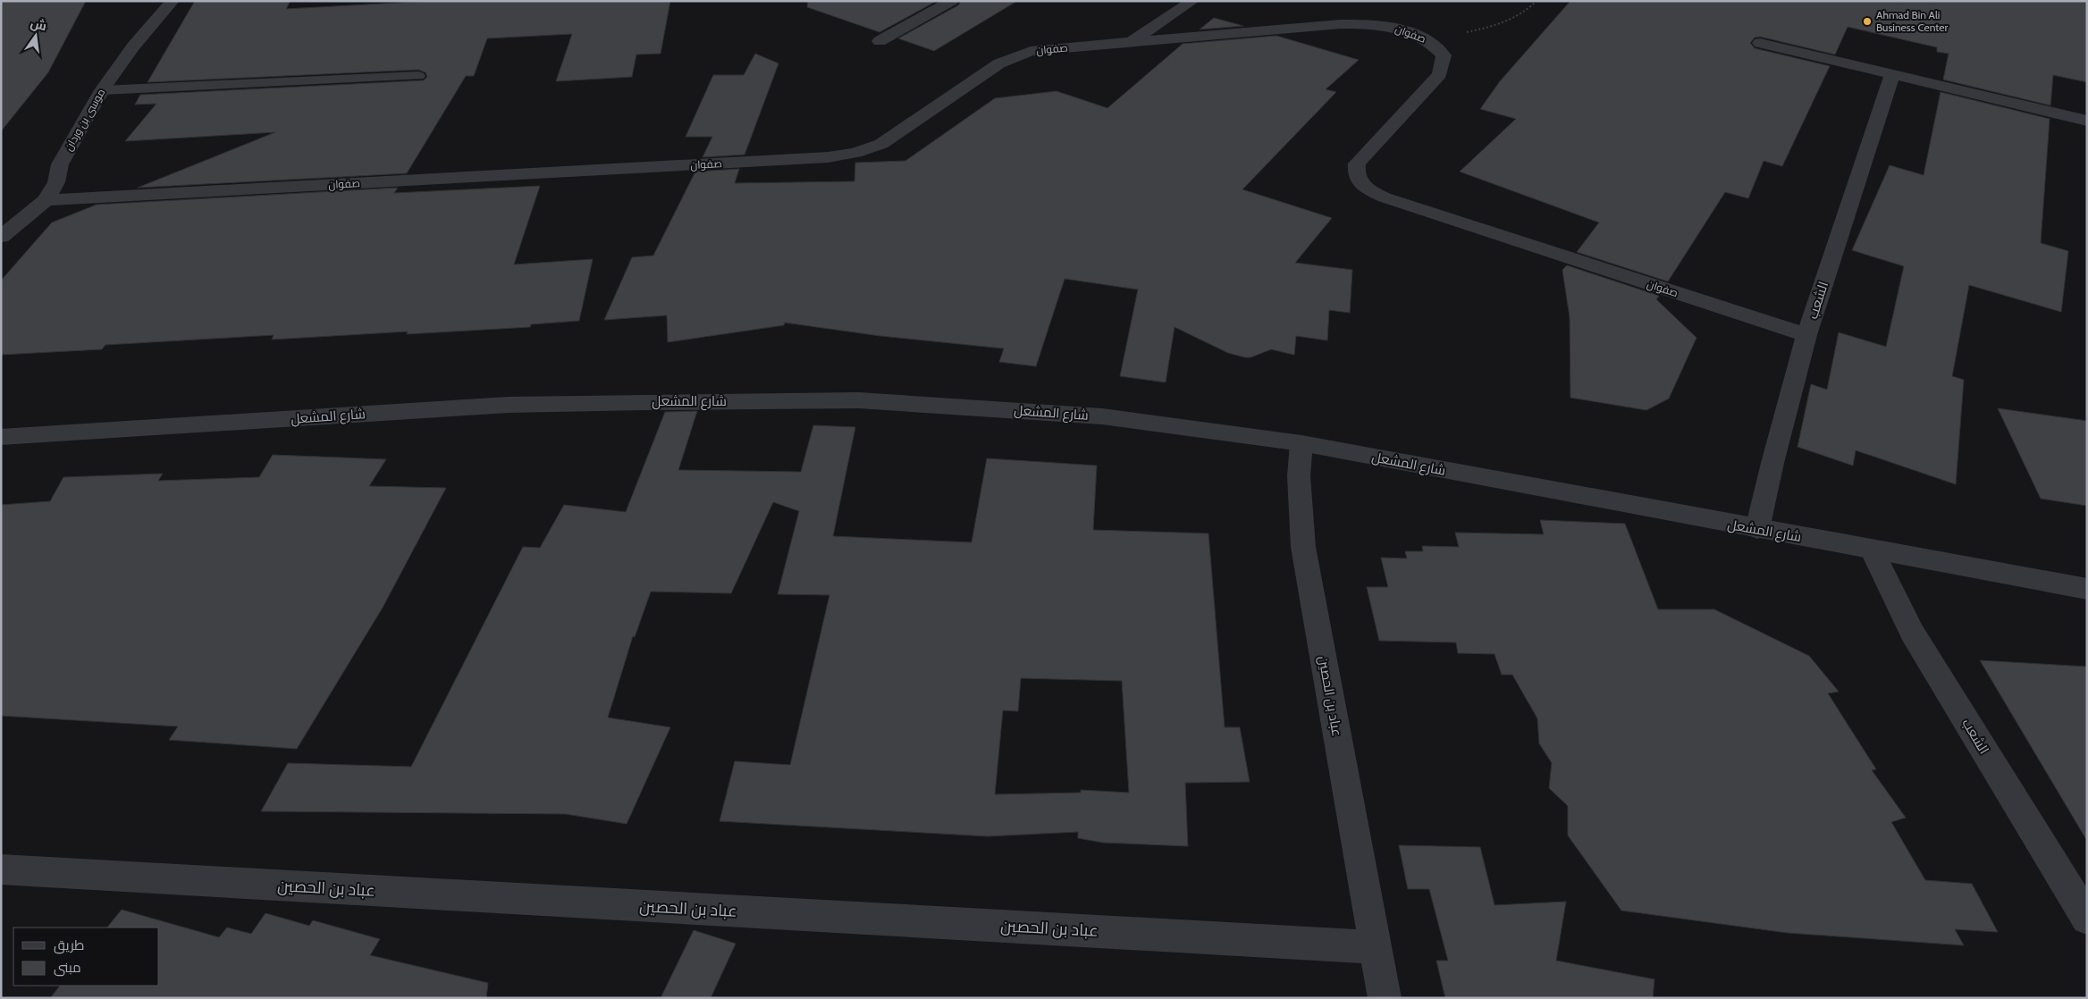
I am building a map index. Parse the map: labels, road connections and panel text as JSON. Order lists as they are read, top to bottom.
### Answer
{
  "streets": {
    "street": [
      "صفوان",
      "موسى بن وردان",
      "الشعب",
      "شارع المشعل",
      "عباد بن الحصين"
    ]
  },
  "crossings": [
    ["صفوان", "موسى بن وردان"],
    ["صفوان", "الشعب"],
    ["الشعب", "شارع المشعل"],
    ["شارع المشعل", "عباد بن الحصين"]
  ],
  "places": ["Ahmad Bin Ali Business Center"],
  "legend": ["طريق", "مبنى"],
  "north": "top"
}
